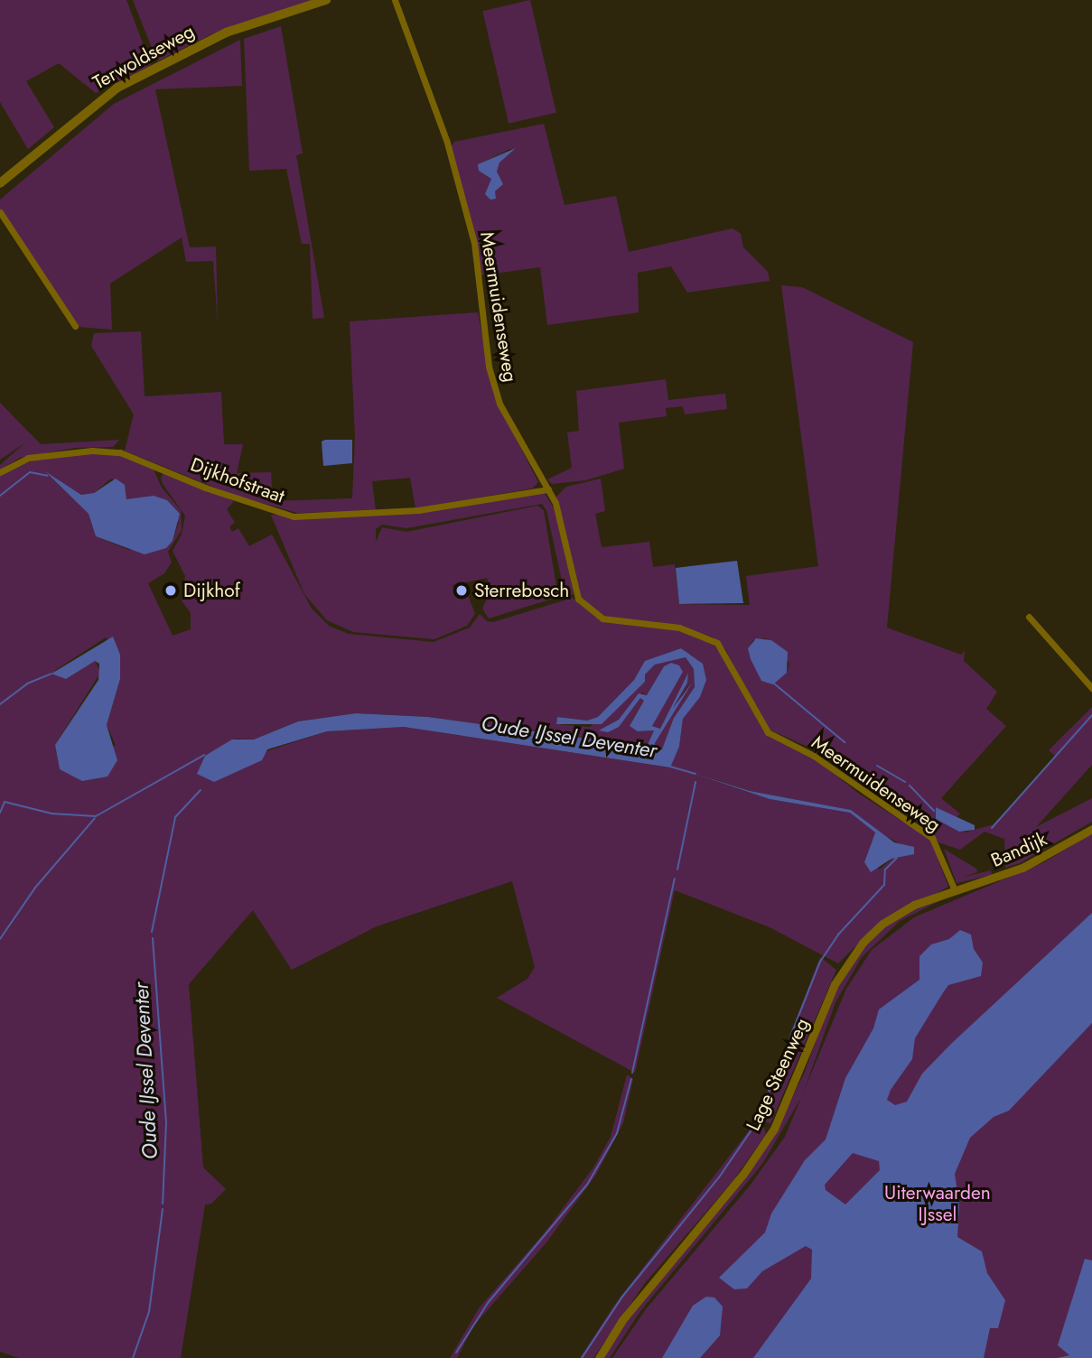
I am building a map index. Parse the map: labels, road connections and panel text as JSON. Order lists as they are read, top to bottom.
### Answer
{
  "streets": {
    "main road": ["Terwoldseweg"],
    "street": [
      "Meermuidenseweg",
      "Dijkhofstraat",
      "Bandijk",
      "Lage Steenweg"
    ]
  },
  "crossings": [
    ["Meermuidenseweg", "Dijkhofstraat"],
    ["Meermuidenseweg", "Bandijk"],
    ["Meermuidenseweg", "Lage Steenweg"],
    ["Bandijk", "Lage Steenweg"]
  ],
  "water": ["Oude IJssel Deventer"],
  "parks": ["Uiterwaarden IJssel"],
  "places": ["Dijkhof", "Sterrebosch"]
}
